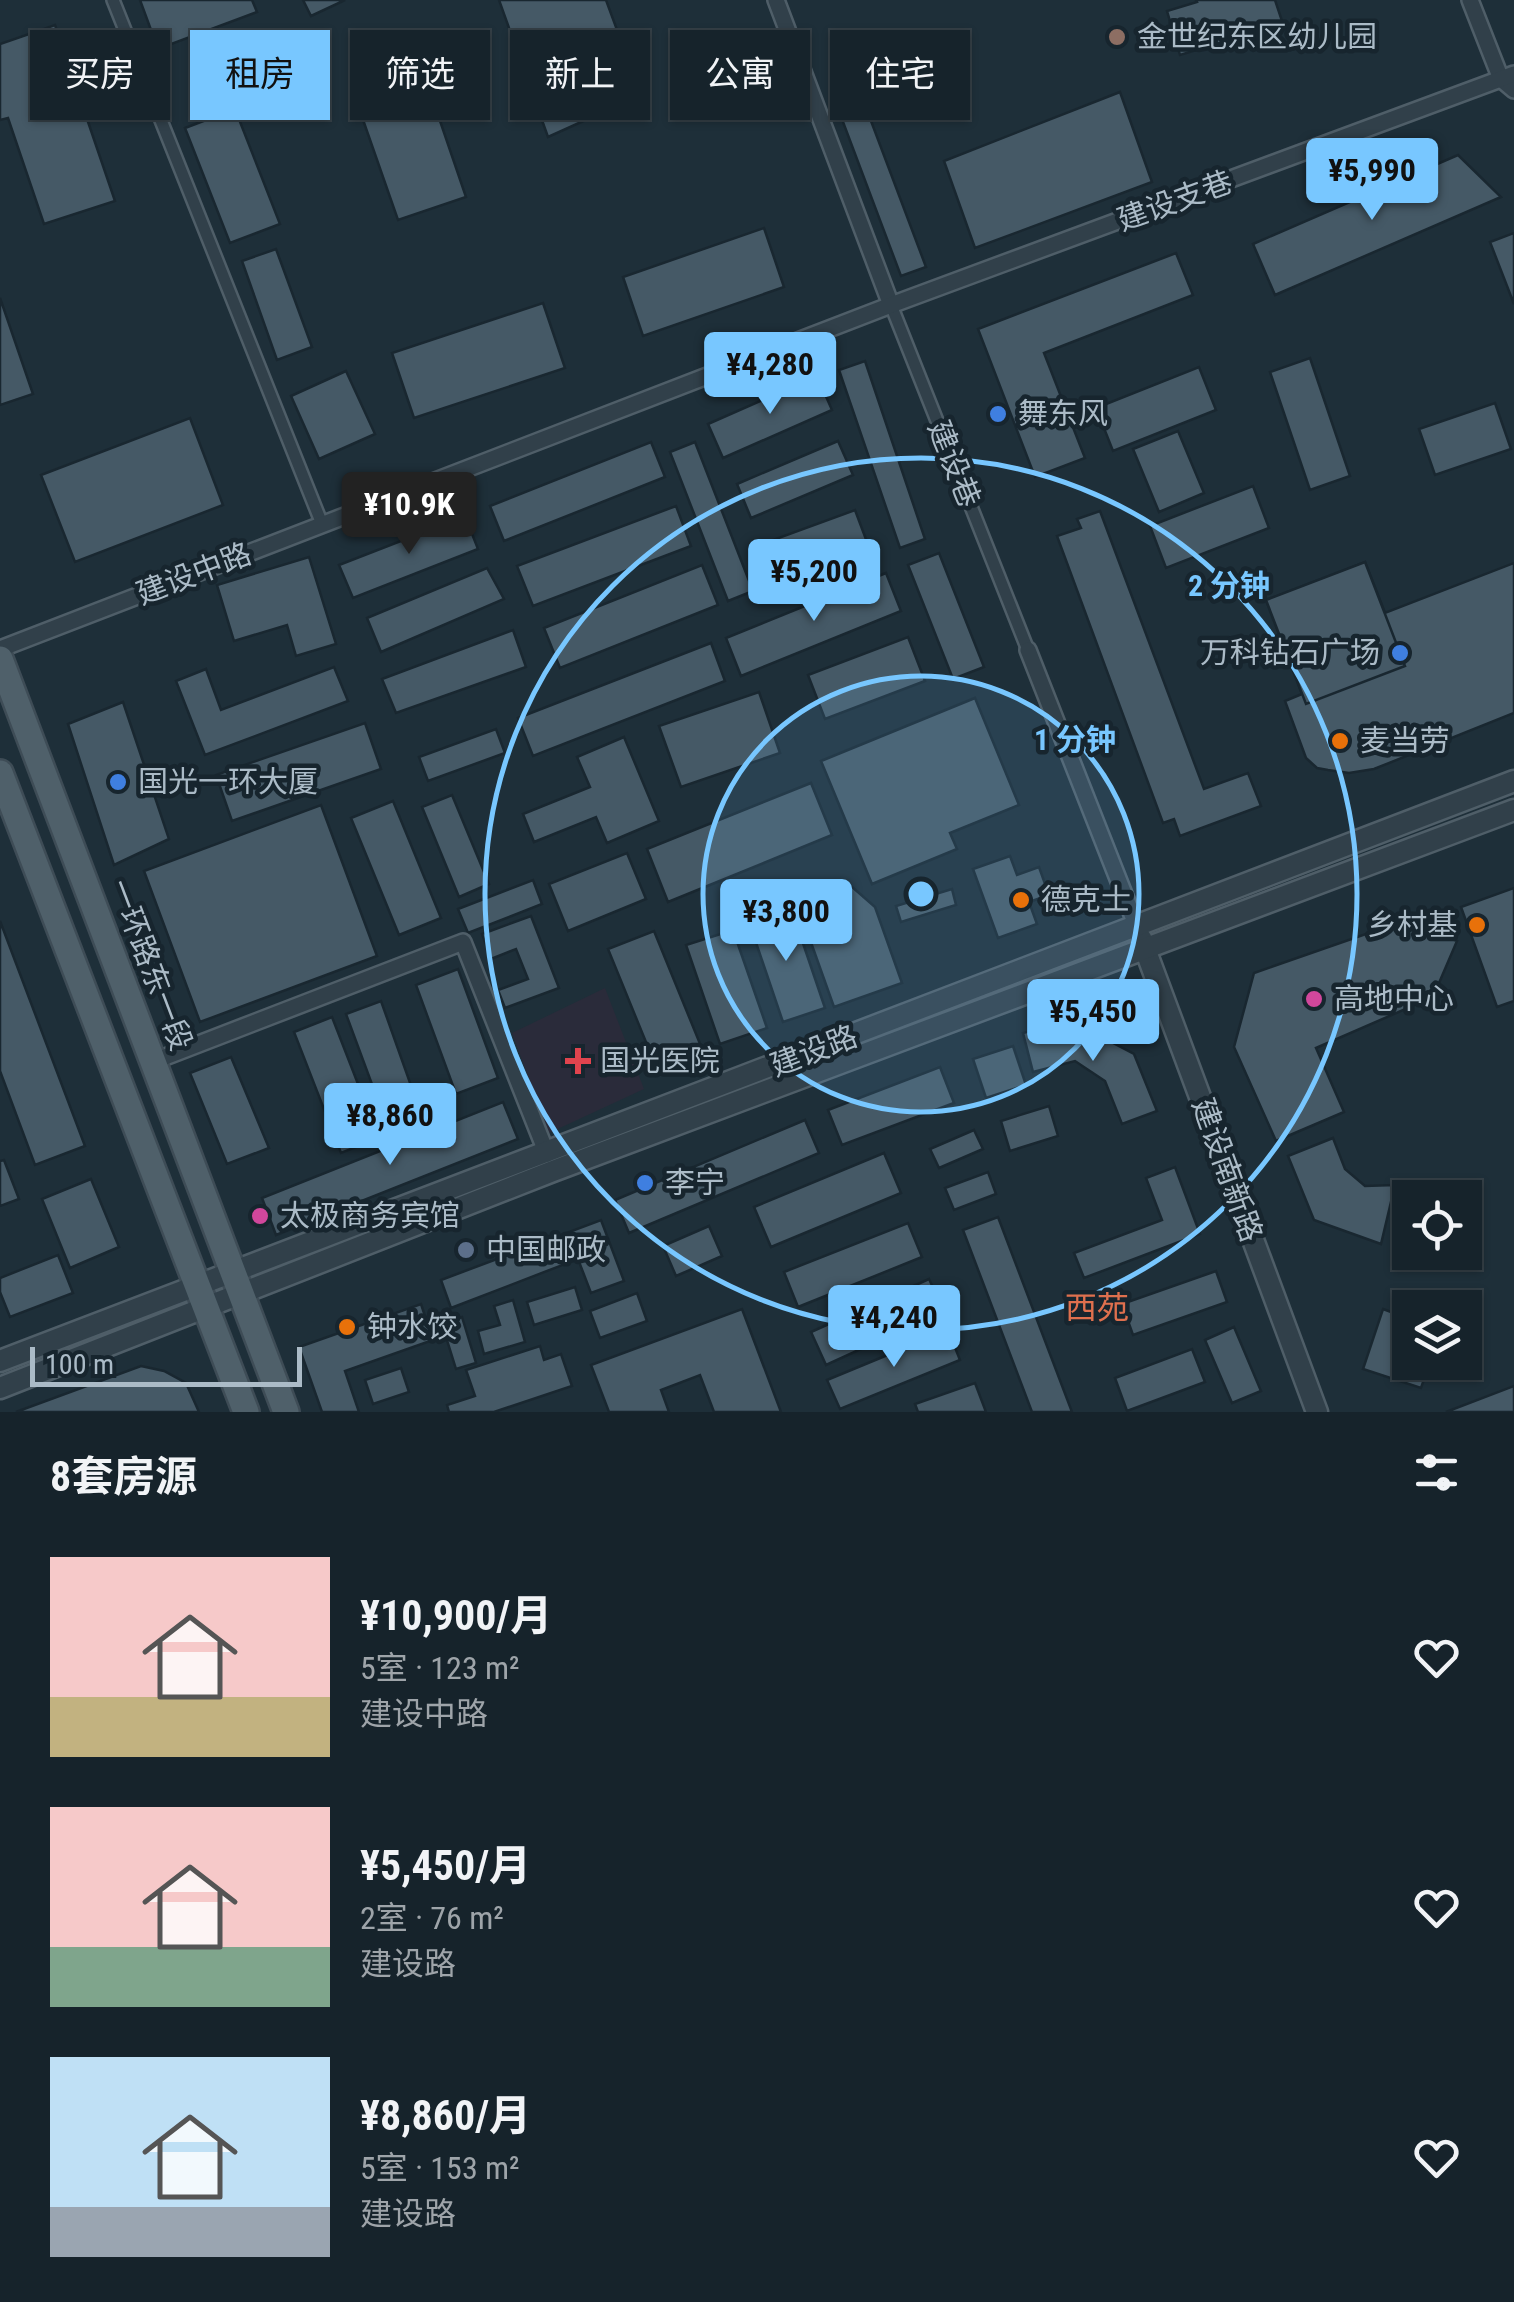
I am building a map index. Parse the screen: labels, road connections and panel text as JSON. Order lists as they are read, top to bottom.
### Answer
{
  "streets": {
    "main road": ["一环路东一段"],
    "street": [
      "建设支巷",
      "建设巷",
      "建设中路",
      "建设路",
      "建设南新路"
    ]
  },
  "crossings": [
    ["建设支巷", "建设巷"],
    ["建设支巷", "建设中路"],
    ["建设巷", "建设中路"],
    ["建设巷", "建设路"],
    ["建设巷", "建设南新路"],
    ["一环路东一段", "建设路"],
    ["建设路", "建设南新路"]
  ],
  "districts": ["西苑"],
  "places": {
    "other": [
      "金世纪东区幼儿园",
      "舞东风",
      "万科钻石广场",
      "麦当劳",
      "国光一环大厦",
      "德克士",
      "乡村基",
      "高地中心",
      "李宁",
      "太极商务宾馆",
      "中国邮政",
      "钟水饺"
    ],
    "health": ["国光医院"]
  },
  "scale_bar": "100 m",
  "page": {
    "chip": [
      "买房",
      "租房",
      "筛选",
      "新上",
      "公寓",
      "住宅"
    ],
    "price": [
      "¥5,990",
      "¥4,280",
      "¥10.9K",
      "¥5,200",
      "¥3,800",
      "¥5,450",
      "¥8,860",
      "¥4,240"
    ],
    "scale": "100 m",
    "heading": "8套房源",
    "list": [
      {
        "name": "¥10,900/月",
        "note": "5室 · 123 m² · 建设中路"
      },
      {
        "name": "¥5,450/月",
        "note": "2室 · 76 m² · 建设路"
      },
      {
        "name": "¥8,860/月",
        "note": "5室 · 153 m² · 建设路"
      }
    ]
  },
  "rings": ["2 分钟", "1 分钟"]
}
